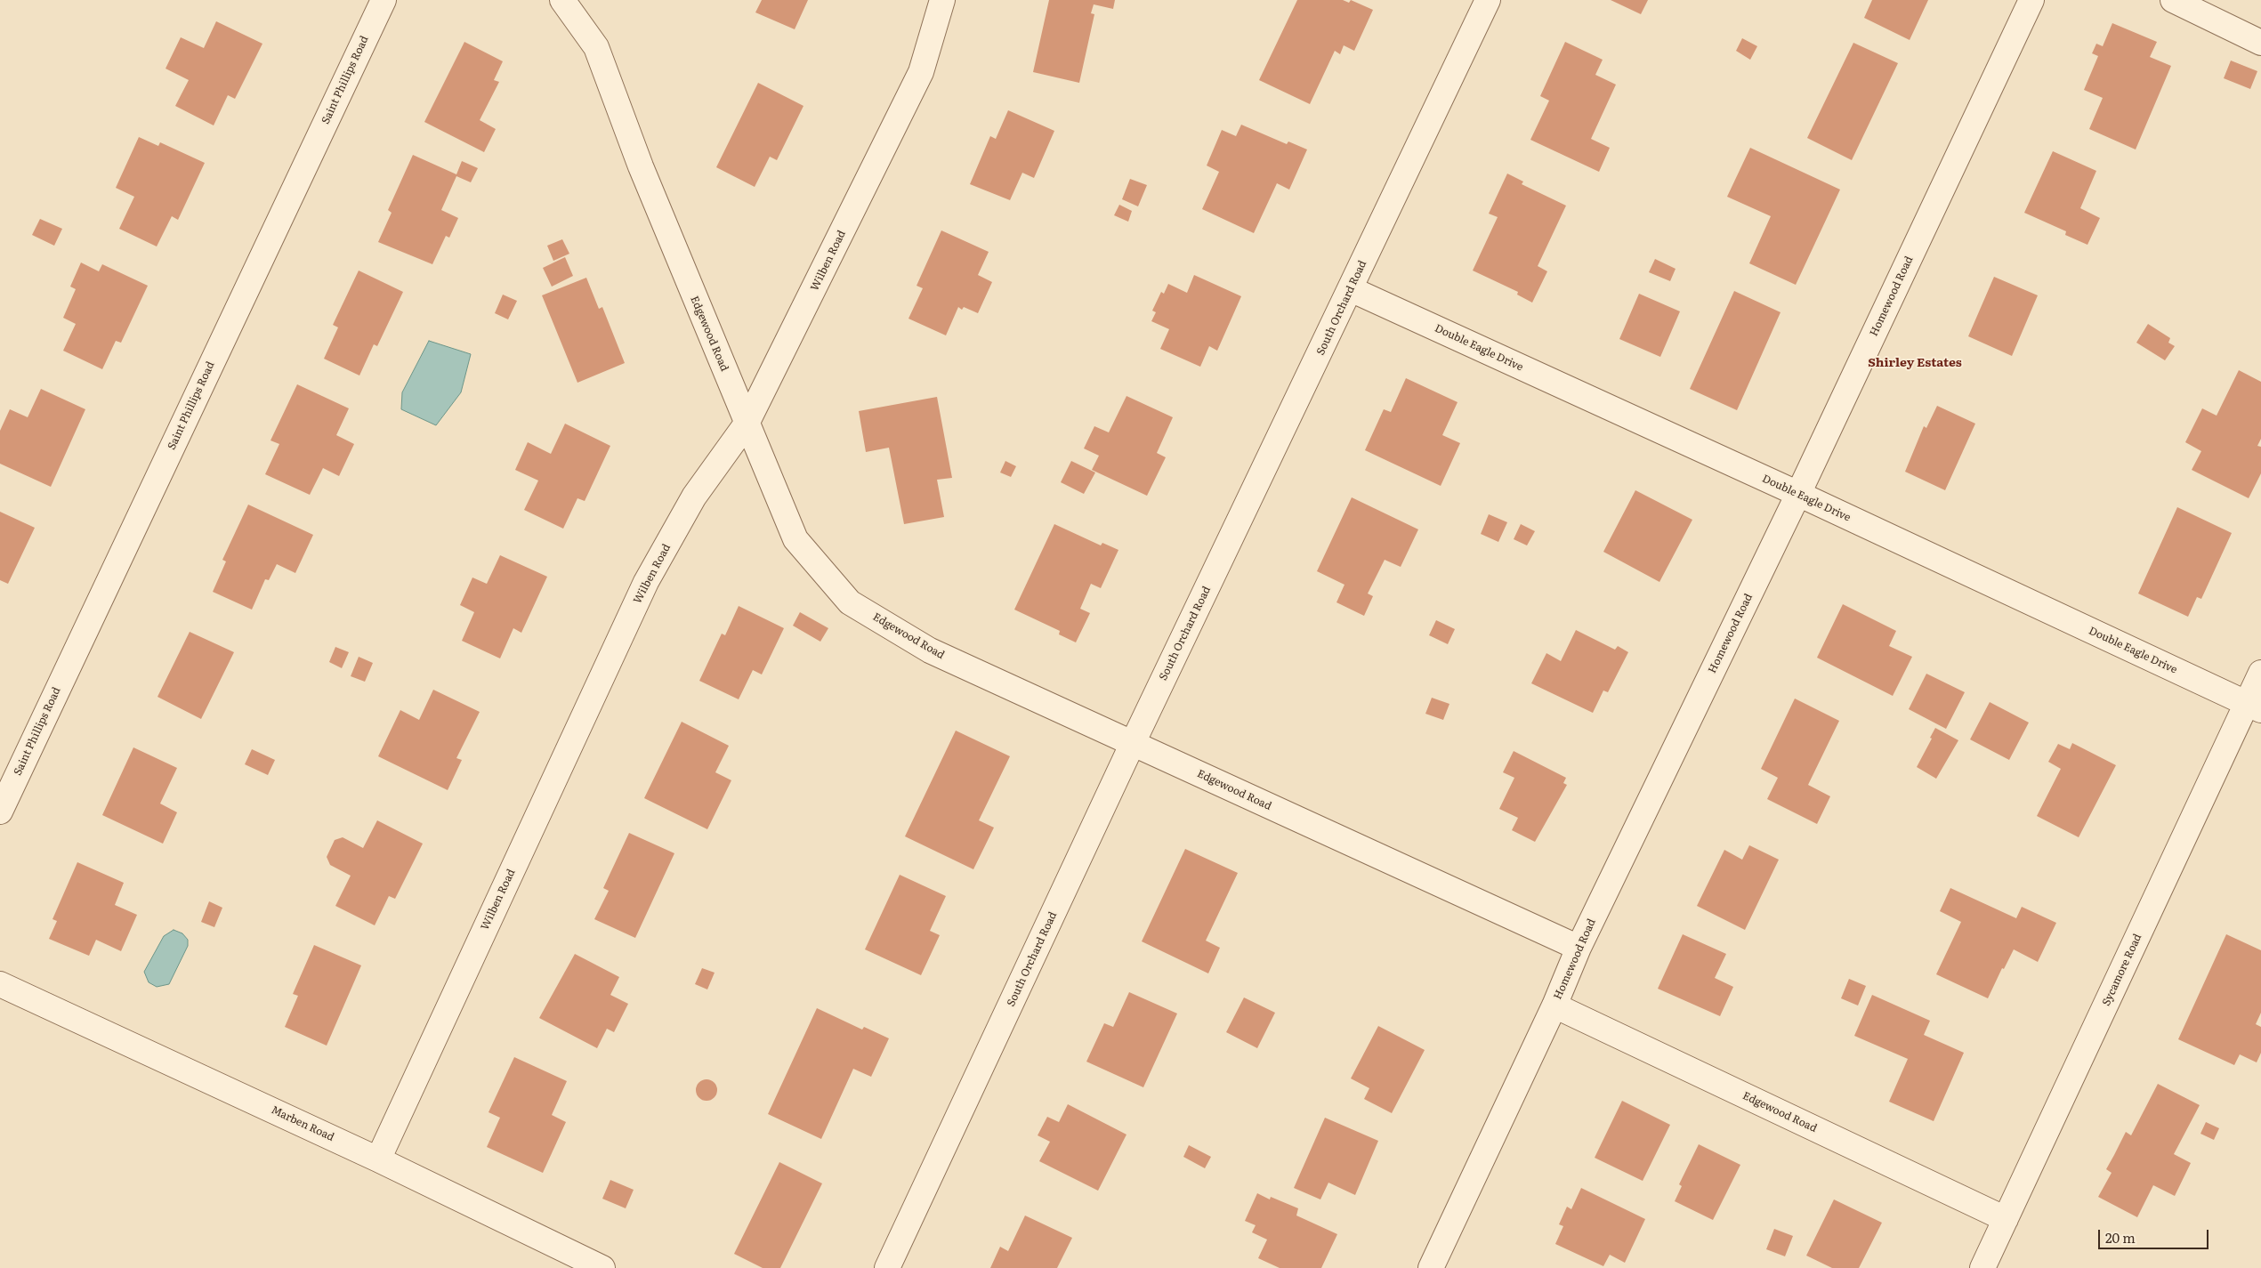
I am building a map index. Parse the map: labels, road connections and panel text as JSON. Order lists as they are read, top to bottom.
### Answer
{
  "streets": {
    "street": [
      "Saint Phillips Road",
      "Wilben Road",
      "Homewood Road",
      "South Orchard Road",
      "Edgewood Road",
      "Double Eagle Drive",
      "Sycamore Road",
      "Marben Road"
    ]
  },
  "crossings": [
    ["Wilben Road", "Edgewood Road"],
    ["Wilben Road", "Marben Road"],
    ["Homewood Road", "Edgewood Road"],
    ["Homewood Road", "Double Eagle Drive"],
    ["South Orchard Road", "Edgewood Road"],
    ["South Orchard Road", "Double Eagle Drive"],
    ["Edgewood Road", "Sycamore Road"],
    ["Double Eagle Drive", "Sycamore Road"]
  ],
  "districts": ["Shirley Estates"],
  "scale_bar": "20 m"
}
